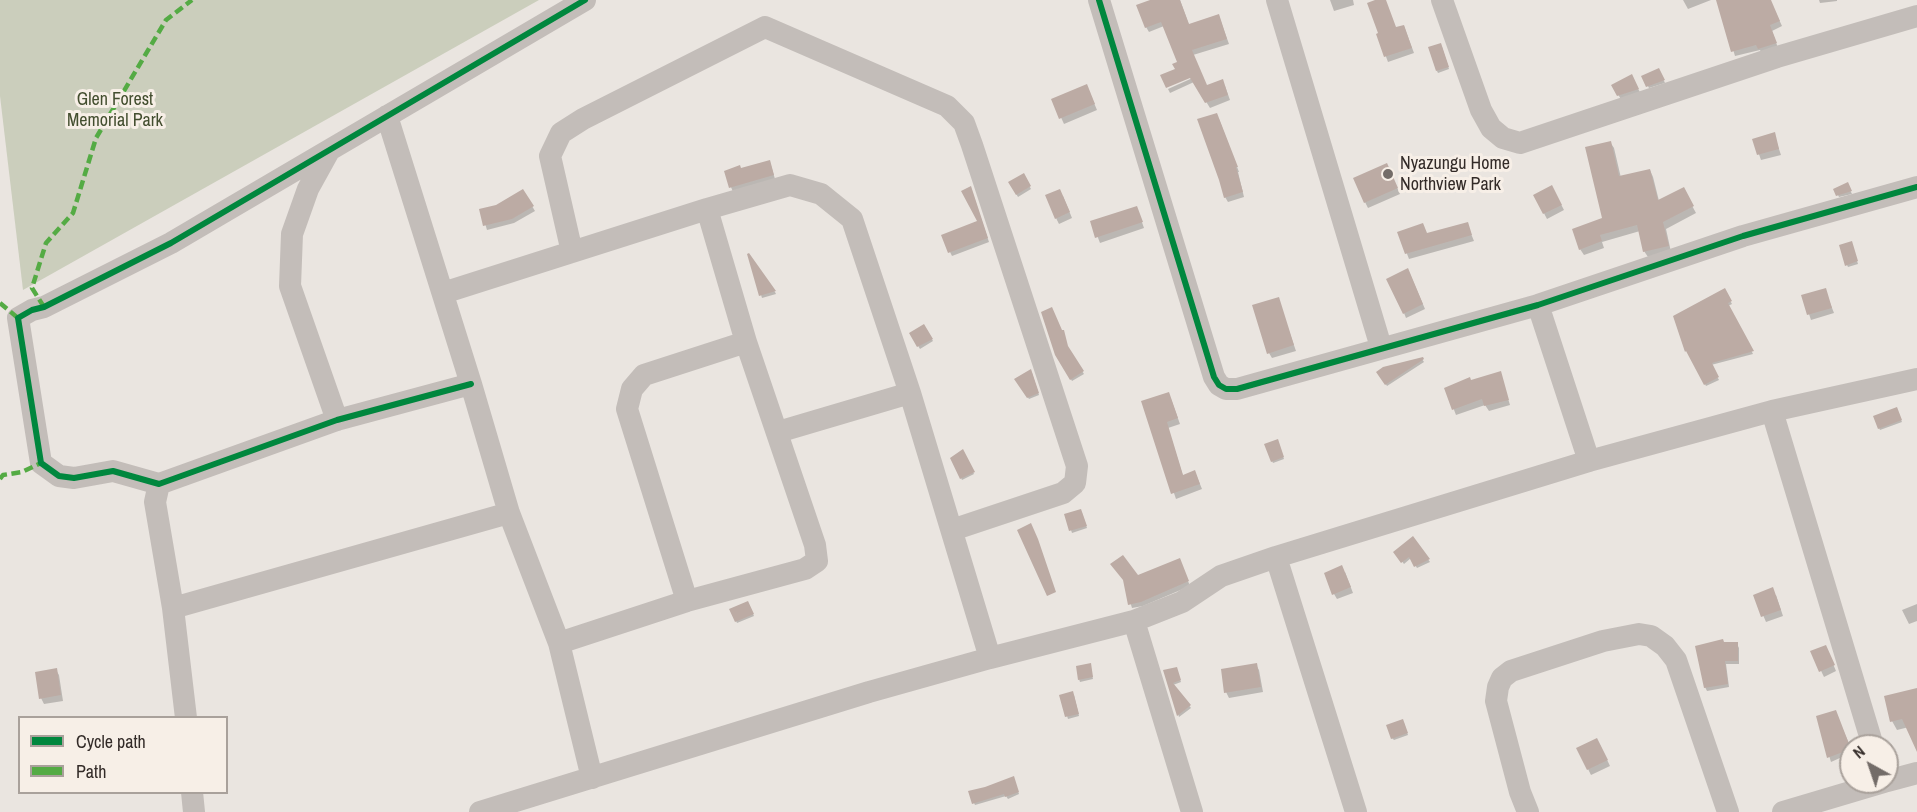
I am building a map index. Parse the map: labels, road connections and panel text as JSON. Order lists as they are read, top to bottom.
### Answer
{
  "parks": ["Glen Forest Memorial Park"],
  "places": ["Nyazungu Home Northview Park"],
  "legend": ["Cycle path", "Path"],
  "north": "top left"
}
